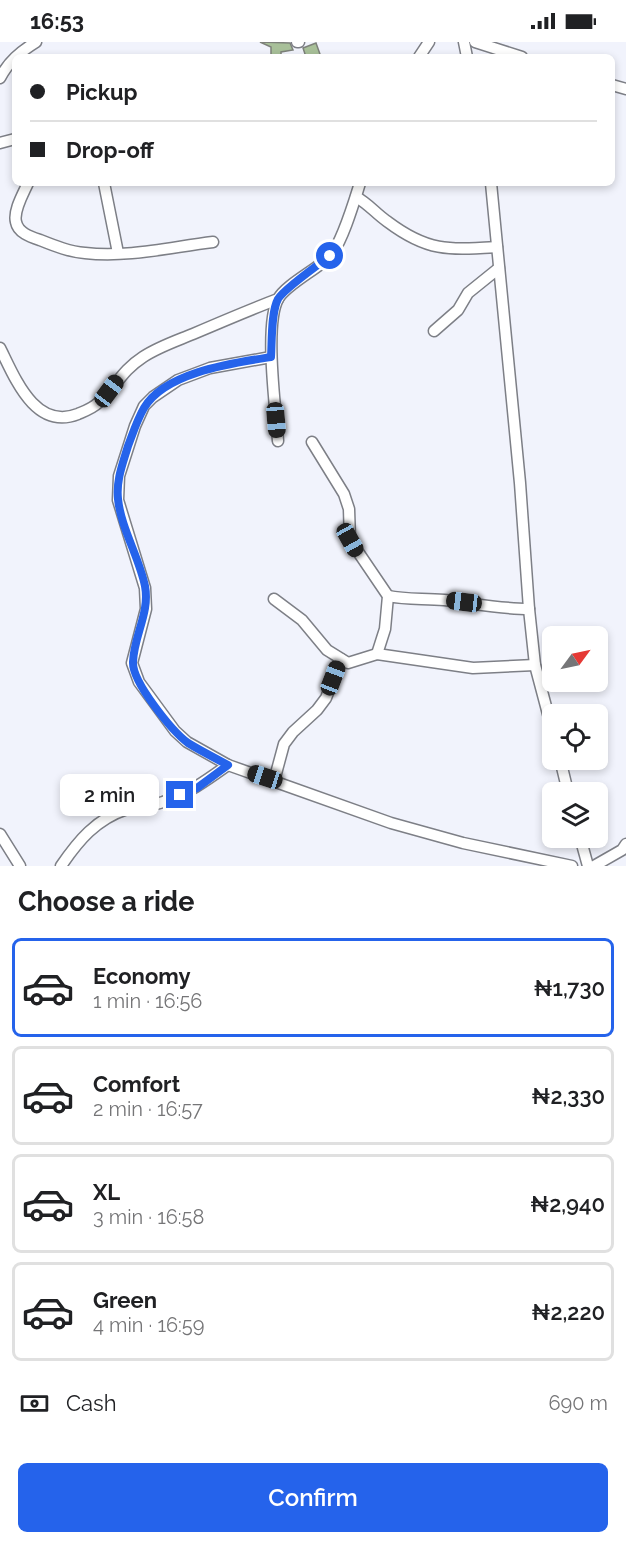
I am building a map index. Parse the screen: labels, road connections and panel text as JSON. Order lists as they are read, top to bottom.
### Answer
{
  "north": "top right",
  "page": {
    "status": "16:53",
    "banner": ["Pickup", "Drop-off"],
    "bubble": "2 min",
    "heading": "Choose a ride",
    "list": [
      {
        "name": "Economy",
        "note": "1 min · 16:56",
        "value": "₦1,730"
      },
      {
        "name": "Comfort",
        "note": "2 min · 16:57",
        "value": "₦2,330"
      },
      {
        "name": "XL",
        "note": "3 min · 16:58",
        "value": "₦2,940"
      },
      {
        "name": "Green",
        "note": "4 min · 16:59",
        "value": "₦2,220"
      }
    ],
    "pay": ["Cash", "690 m"],
    "buttons": "Confirm"
  }
}
